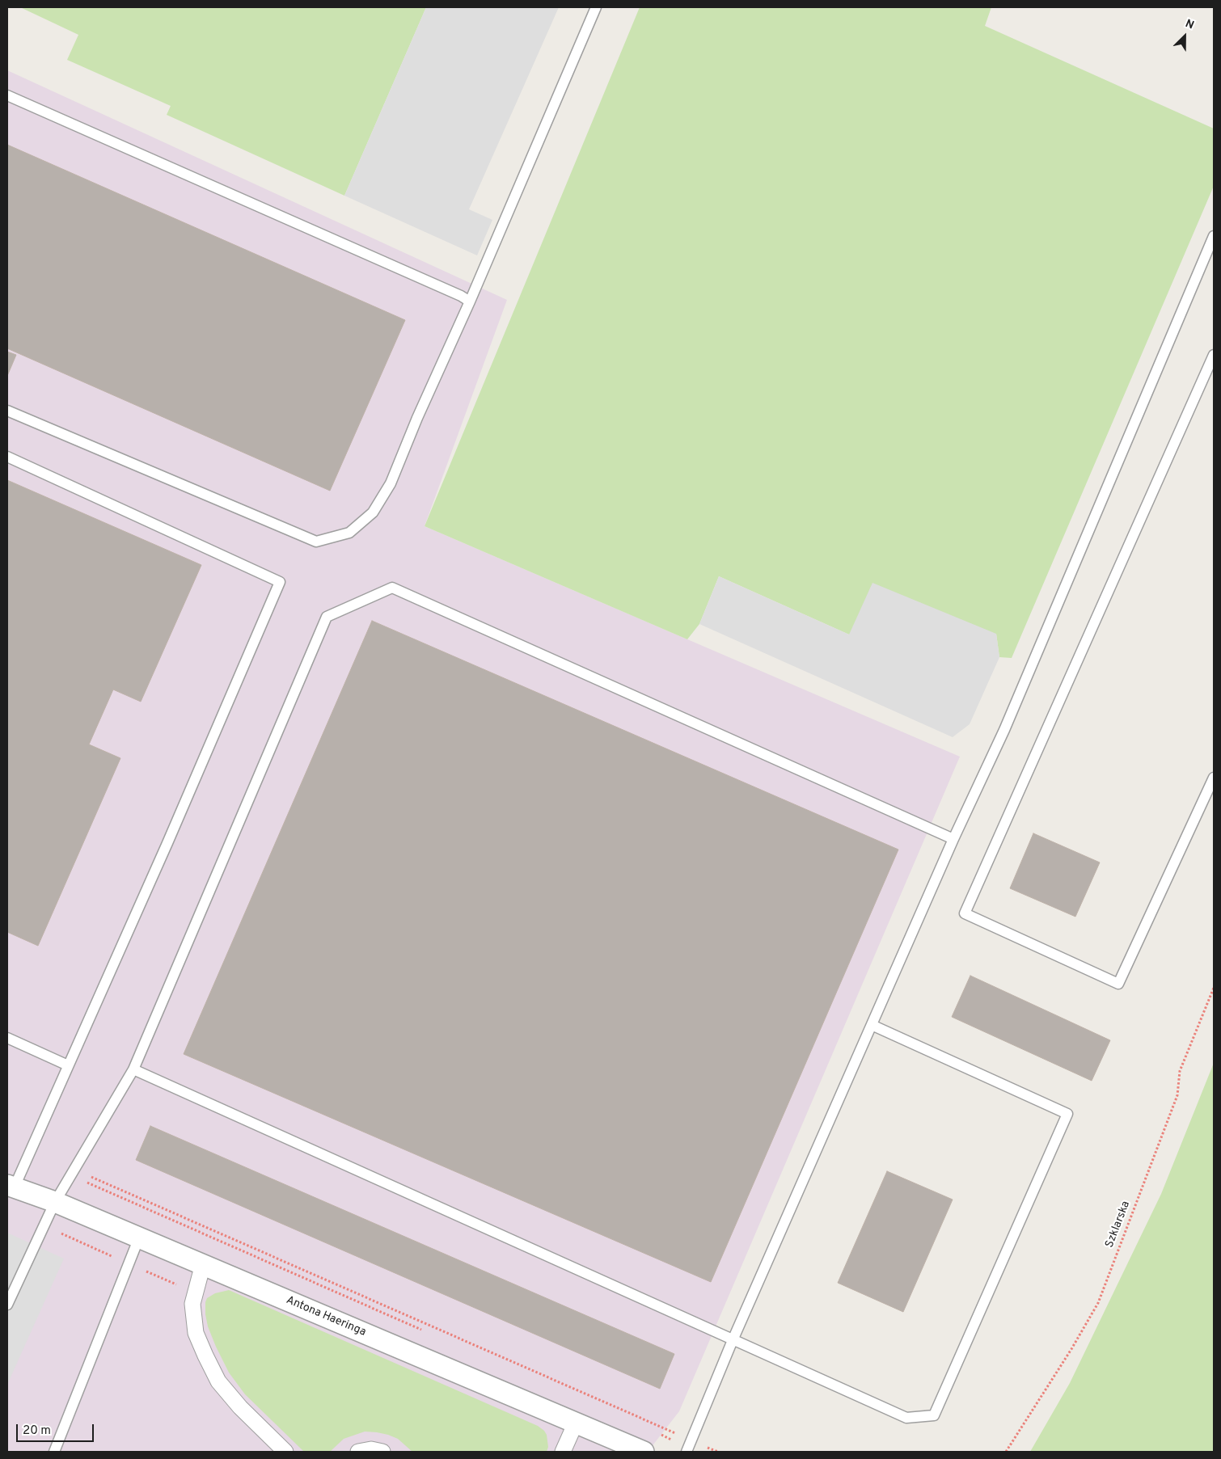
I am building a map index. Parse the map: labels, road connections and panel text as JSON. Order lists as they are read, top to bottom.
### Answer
{
  "streets": {
    "street": ["Antona Haeringa"],
    "path": ["Szklarska"]
  },
  "scale_bar": "20 m",
  "north": "top right"
}
